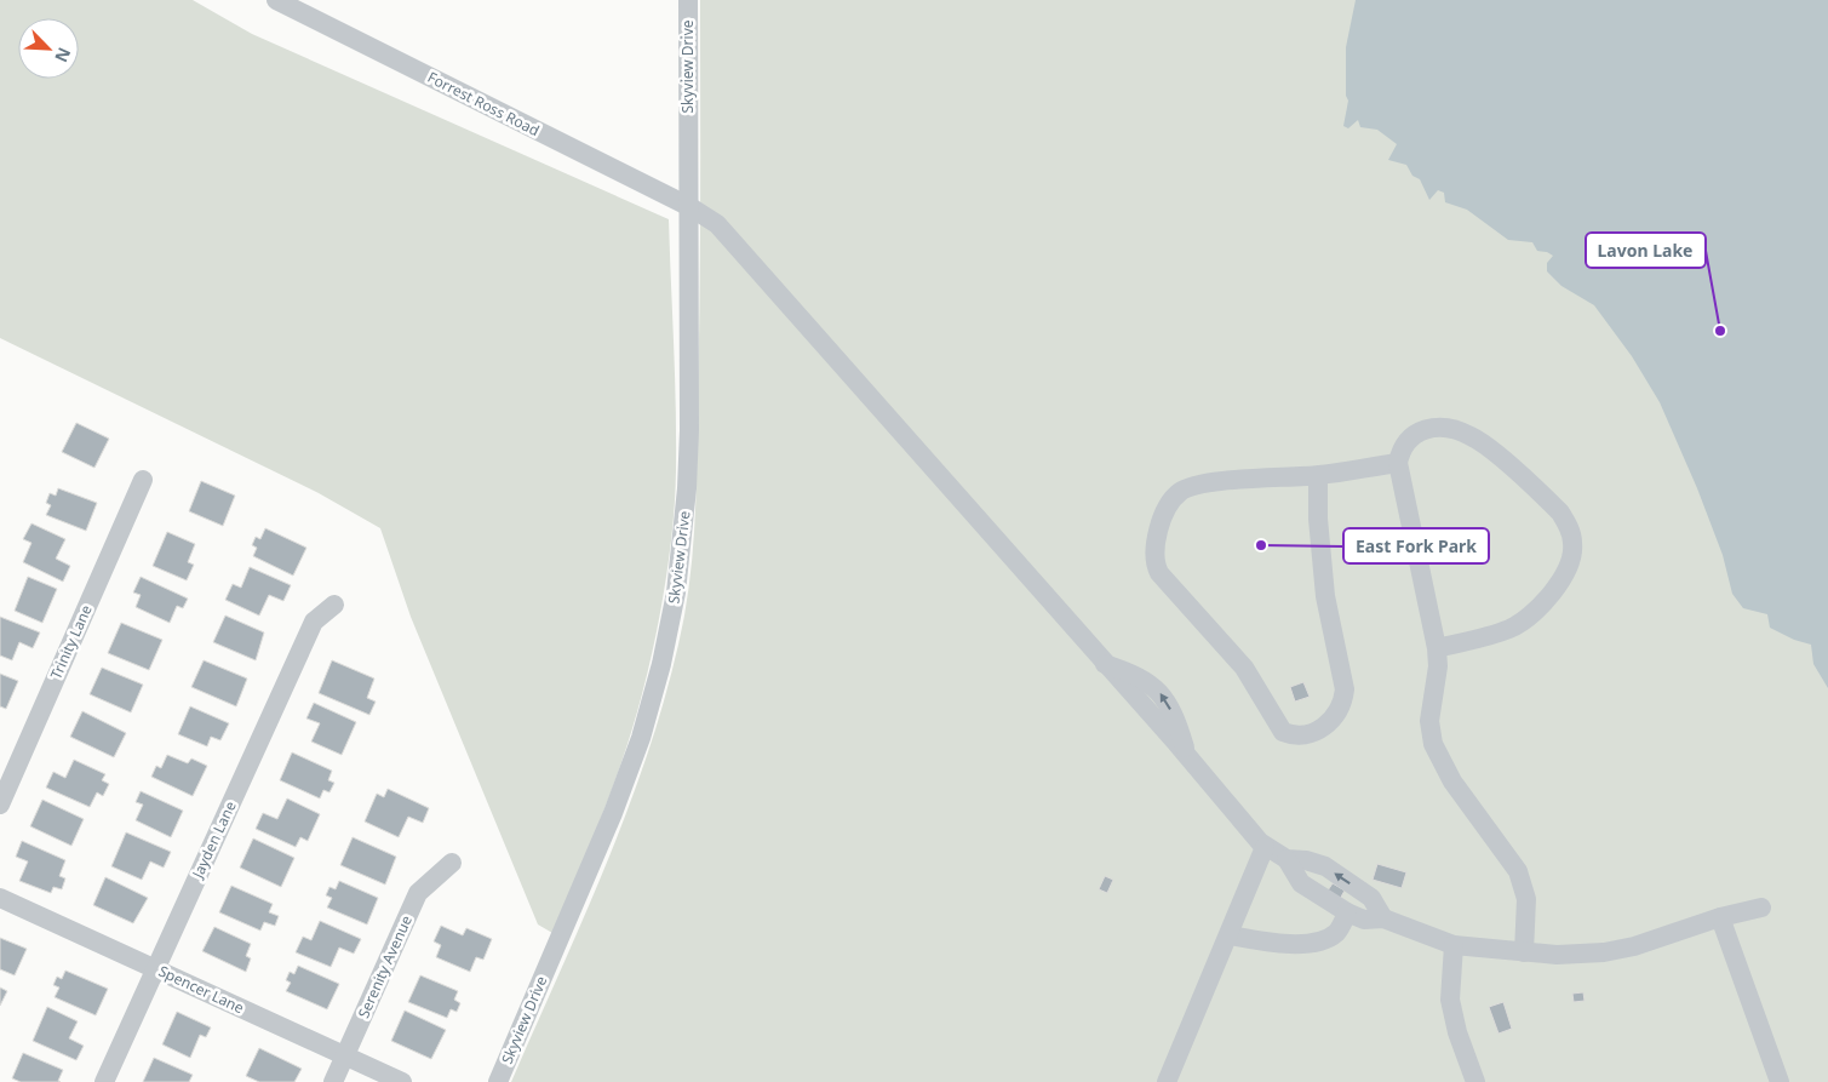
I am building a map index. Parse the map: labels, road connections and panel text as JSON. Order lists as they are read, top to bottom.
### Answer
{
  "streets": {
    "street": [
      "Skyview Drive",
      "Forrest Ross Road",
      "Trinity Lane",
      "Jayden Lane",
      "Serenity Avenue",
      "Spencer Lane"
    ]
  },
  "crossings": [
    ["Skyview Drive", "Forrest Ross Road"],
    ["Jayden Lane", "Spencer Lane"],
    ["Serenity Avenue", "Spencer Lane"]
  ],
  "places": ["Lavon Lake", "East Fork Park"],
  "north": "bottom right"
}
